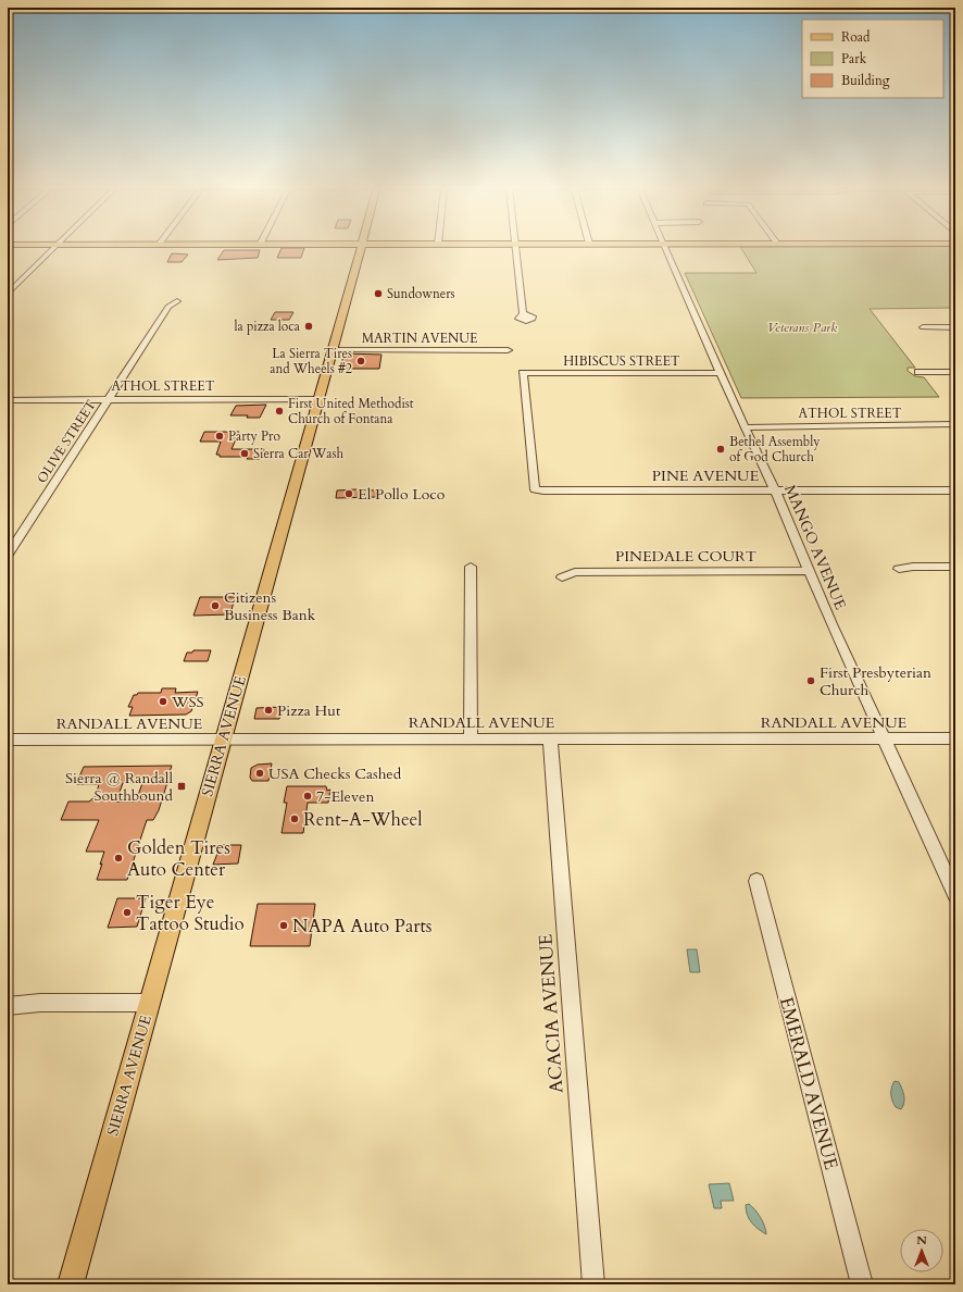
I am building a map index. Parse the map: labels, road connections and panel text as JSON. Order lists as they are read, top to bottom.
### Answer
{
  "streets": {
    "main road": ["SIERRA AVENUE"],
    "street": [
      "MARTIN AVENUE",
      "HIBISCUS STREET",
      "ATHOL STREET",
      "OLIVE STREET",
      "PINE AVENUE",
      "MANGO AVENUE",
      "PINEDALE COURT",
      "RANDALL AVENUE",
      "ACACIA AVENUE",
      "EMERALD AVENUE"
    ]
  },
  "crossings": [
    ["MARTIN AVENUE", "SIERRA AVENUE"],
    ["HIBISCUS STREET", "PINE AVENUE"],
    ["HIBISCUS STREET", "MANGO AVENUE"],
    ["ATHOL STREET", "OLIVE STREET"],
    ["ATHOL STREET", "MANGO AVENUE"],
    ["ATHOL STREET", "SIERRA AVENUE"],
    ["PINE AVENUE", "MANGO AVENUE"],
    ["MANGO AVENUE", "PINEDALE COURT"],
    ["MANGO AVENUE", "RANDALL AVENUE"],
    ["RANDALL AVENUE", "SIERRA AVENUE"],
    ["RANDALL AVENUE", "ACACIA AVENUE"]
  ],
  "parks": ["Veterans Park"],
  "places": {
    "other": [
      "Sundowners",
      "la pizza loca",
      "La Sierra Tires and Wheels #2",
      "First United Methodist Church of Fontana",
      "Party Pro",
      "Bethel Assembly of God Church",
      "Sierra Car Wash",
      "El Pollo Loco",
      "Citizens Business Bank",
      "First Presbyterian Church",
      "WSS",
      "Pizza Hut",
      "USA Checks Cashed",
      "7-Eleven",
      "Rent-A-Wheel",
      "Golden Tires Auto Center",
      "Tiger Eye Tattoo Studio",
      "NAPA Auto Parts"
    ],
    "transit": ["Sierra @ Randall Southbound"]
  },
  "legend": ["Road", "Park", "Building"],
  "north": "top"
}
